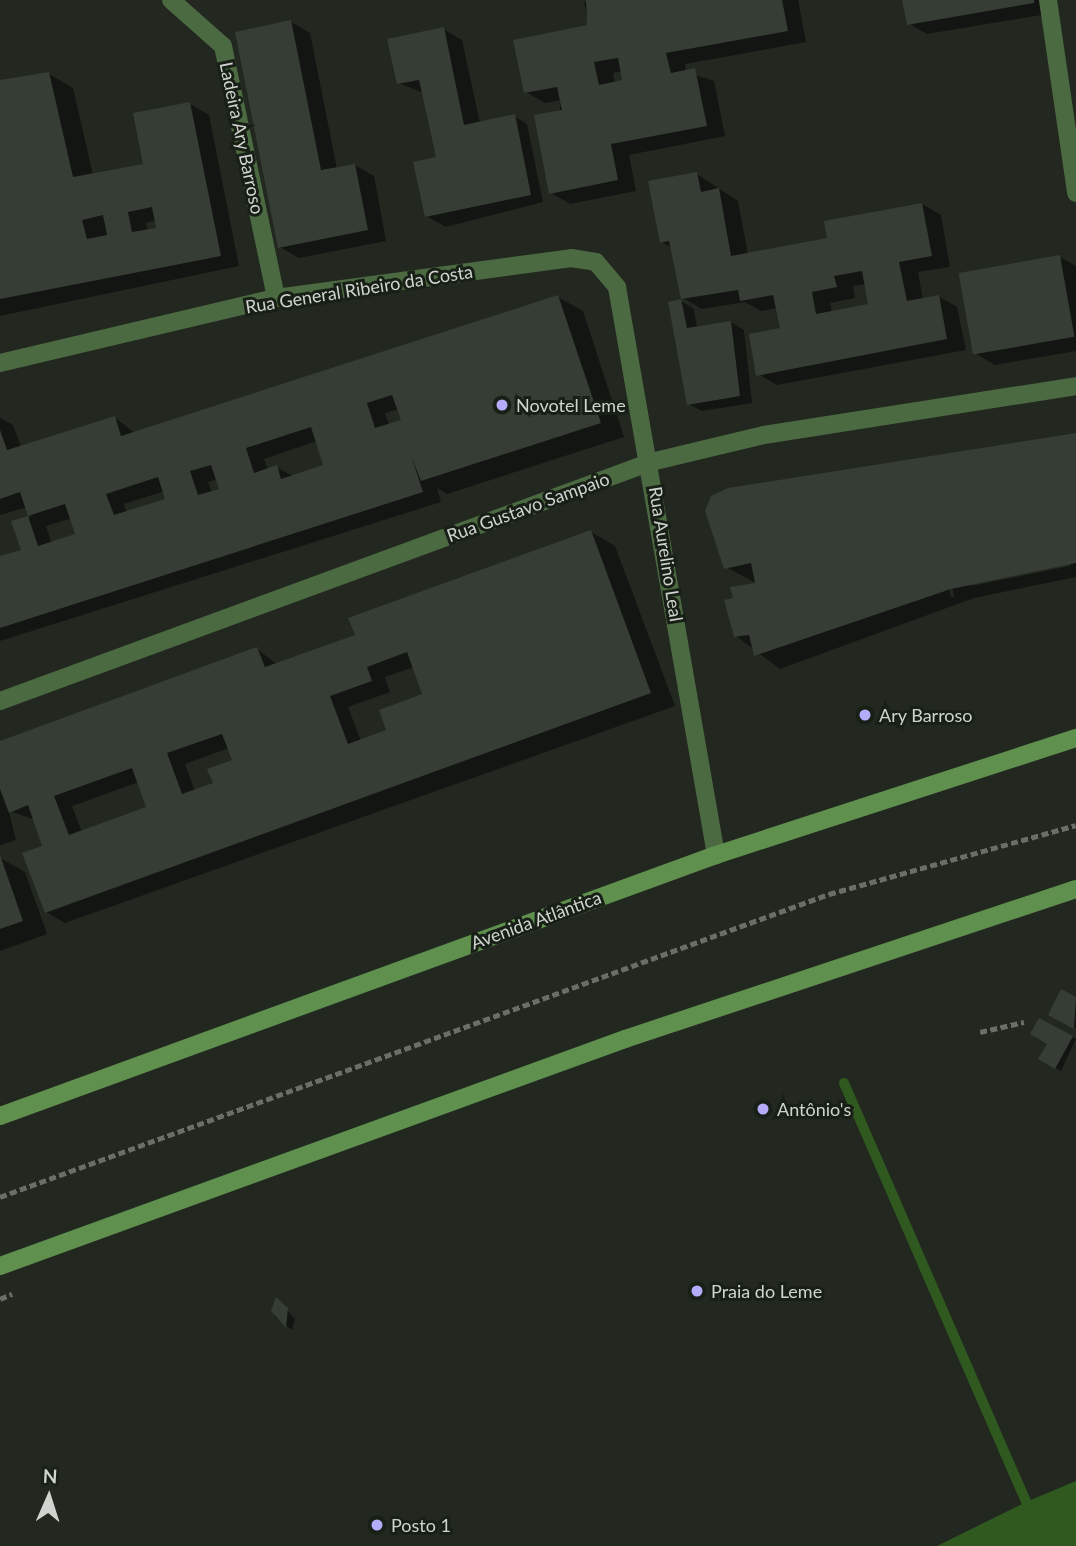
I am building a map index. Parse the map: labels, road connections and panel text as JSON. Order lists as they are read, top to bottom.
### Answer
{
  "streets": {
    "street": [
      "Ladeira Ary Barroso",
      "Rua General Ribeiro da Costa",
      "Rua Gustavo Sampaio",
      "Rua Aurelino Leal",
      "Avenida Atlântica"
    ]
  },
  "crossings": [
    ["Ladeira Ary Barroso", "Rua General Ribeiro da Costa"],
    ["Rua General Ribeiro da Costa", "Rua Aurelino Leal"],
    ["Rua Gustavo Sampaio", "Rua Aurelino Leal"],
    ["Rua Aurelino Leal", "Avenida Atlântica"]
  ],
  "places": [
    "Novotel Leme",
    "Ary Barroso",
    "Antônio's",
    "Praia do Leme",
    "Posto 1"
  ],
  "north": "top"
}
